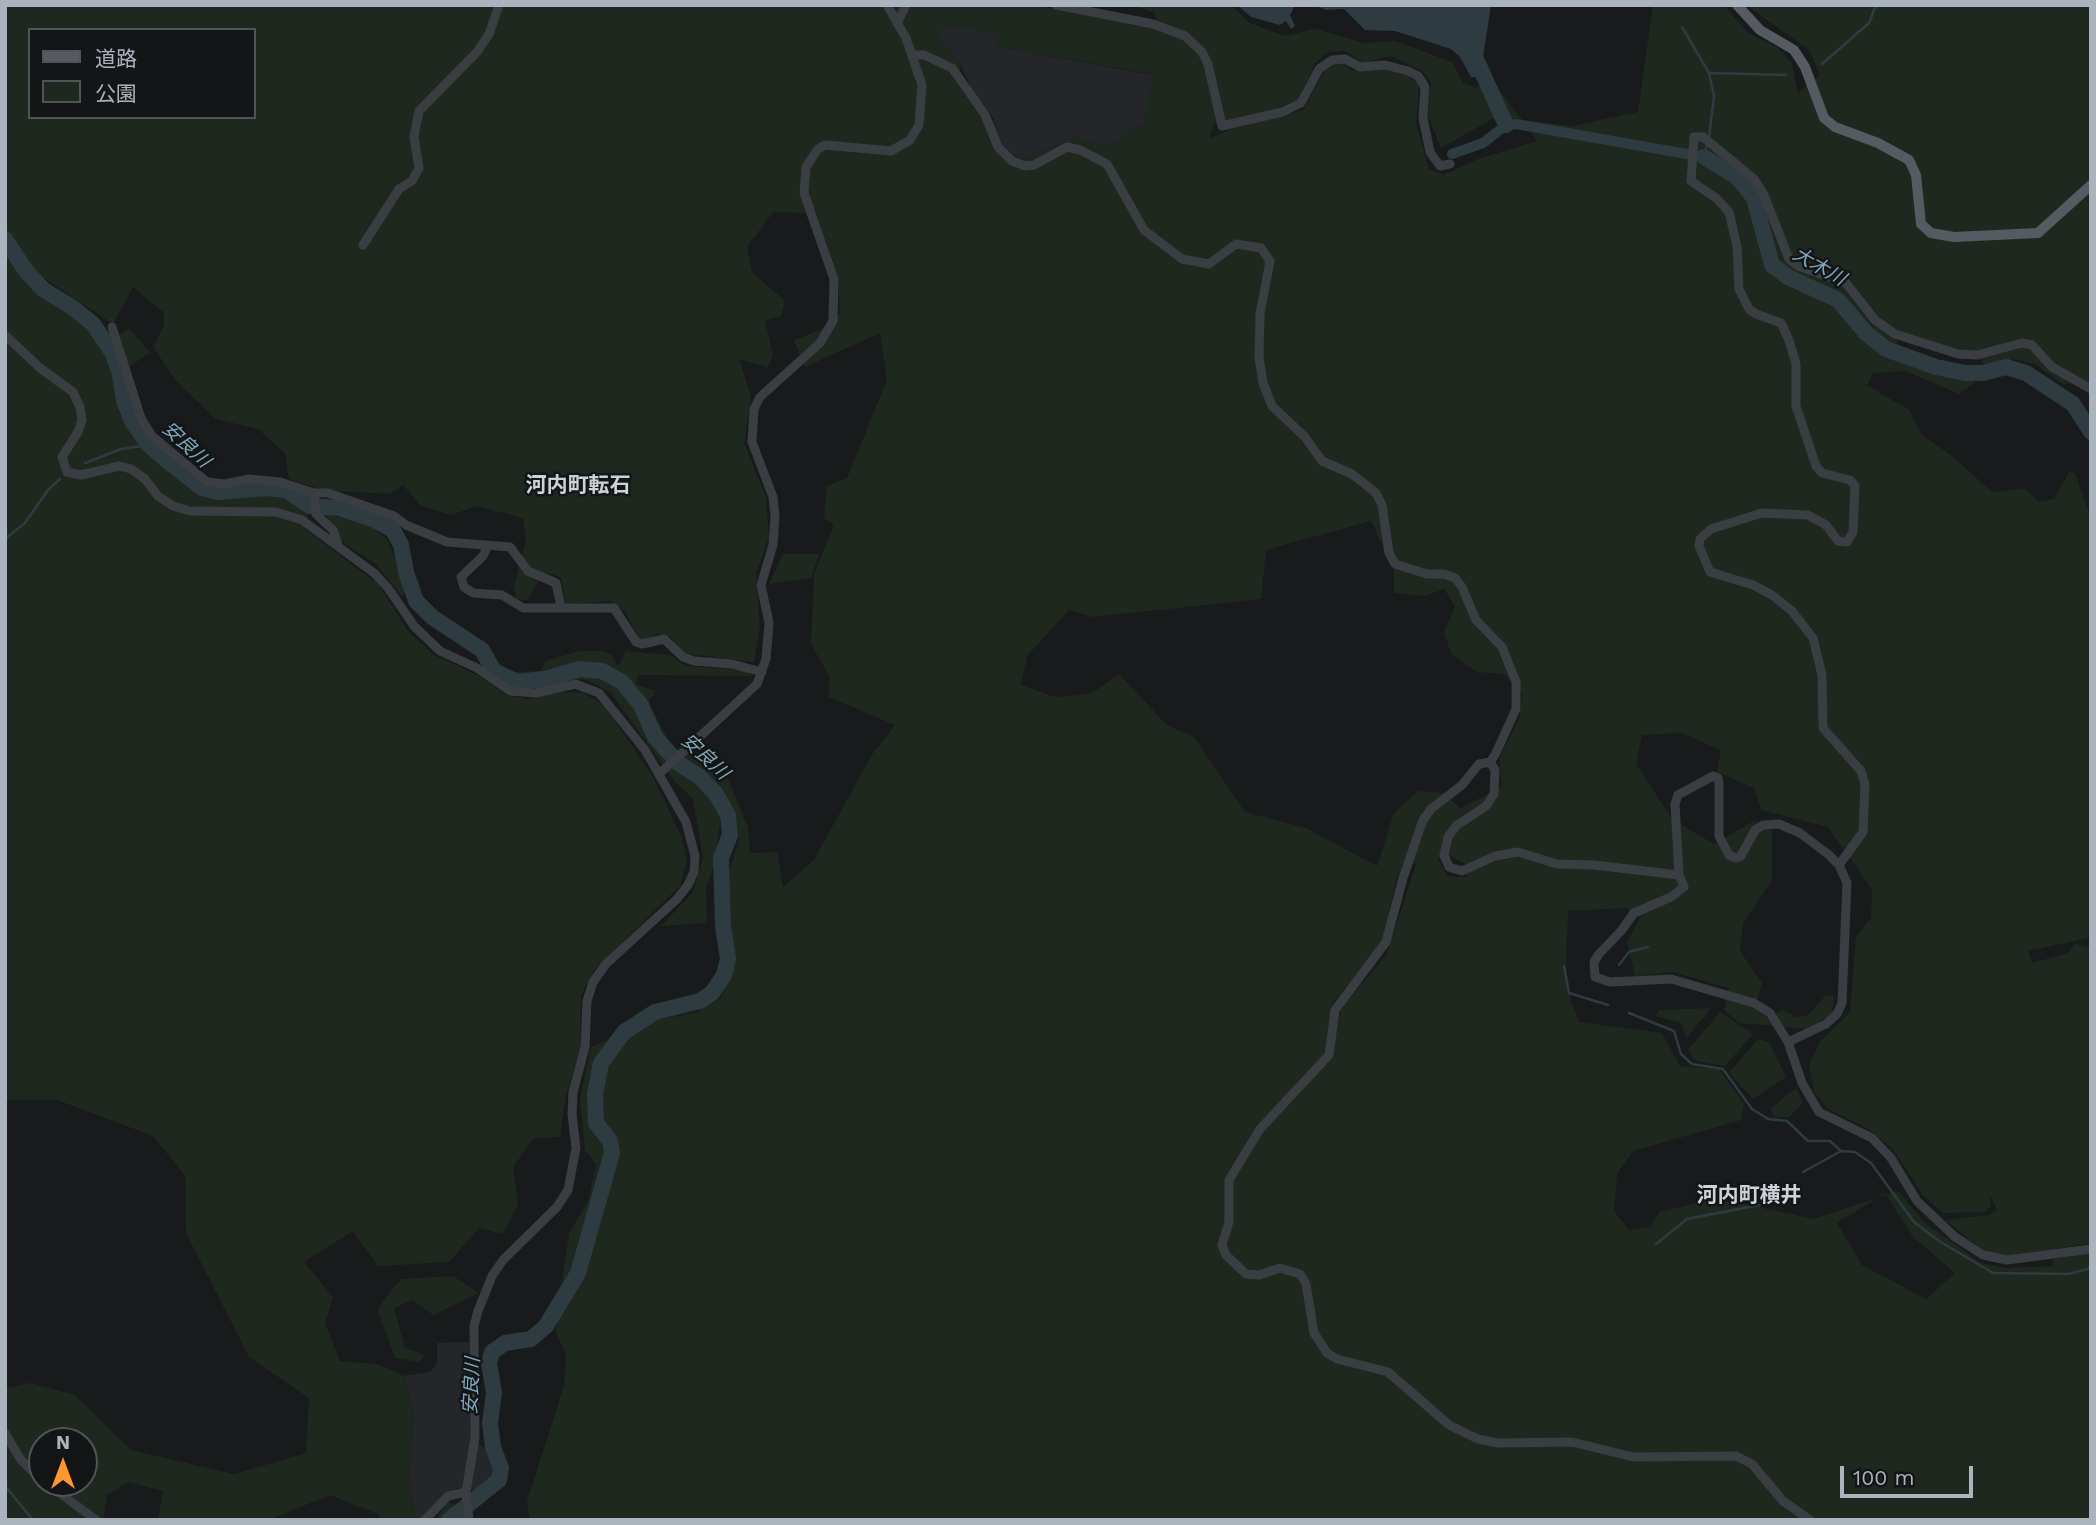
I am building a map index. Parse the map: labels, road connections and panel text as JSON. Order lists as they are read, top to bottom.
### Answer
{
  "districts": ["河内町転石", "河内町横井"],
  "water": ["大木川", "安良川"],
  "legend": ["道路", "公園"],
  "scale_bar": "100 m",
  "north": "top"
}
